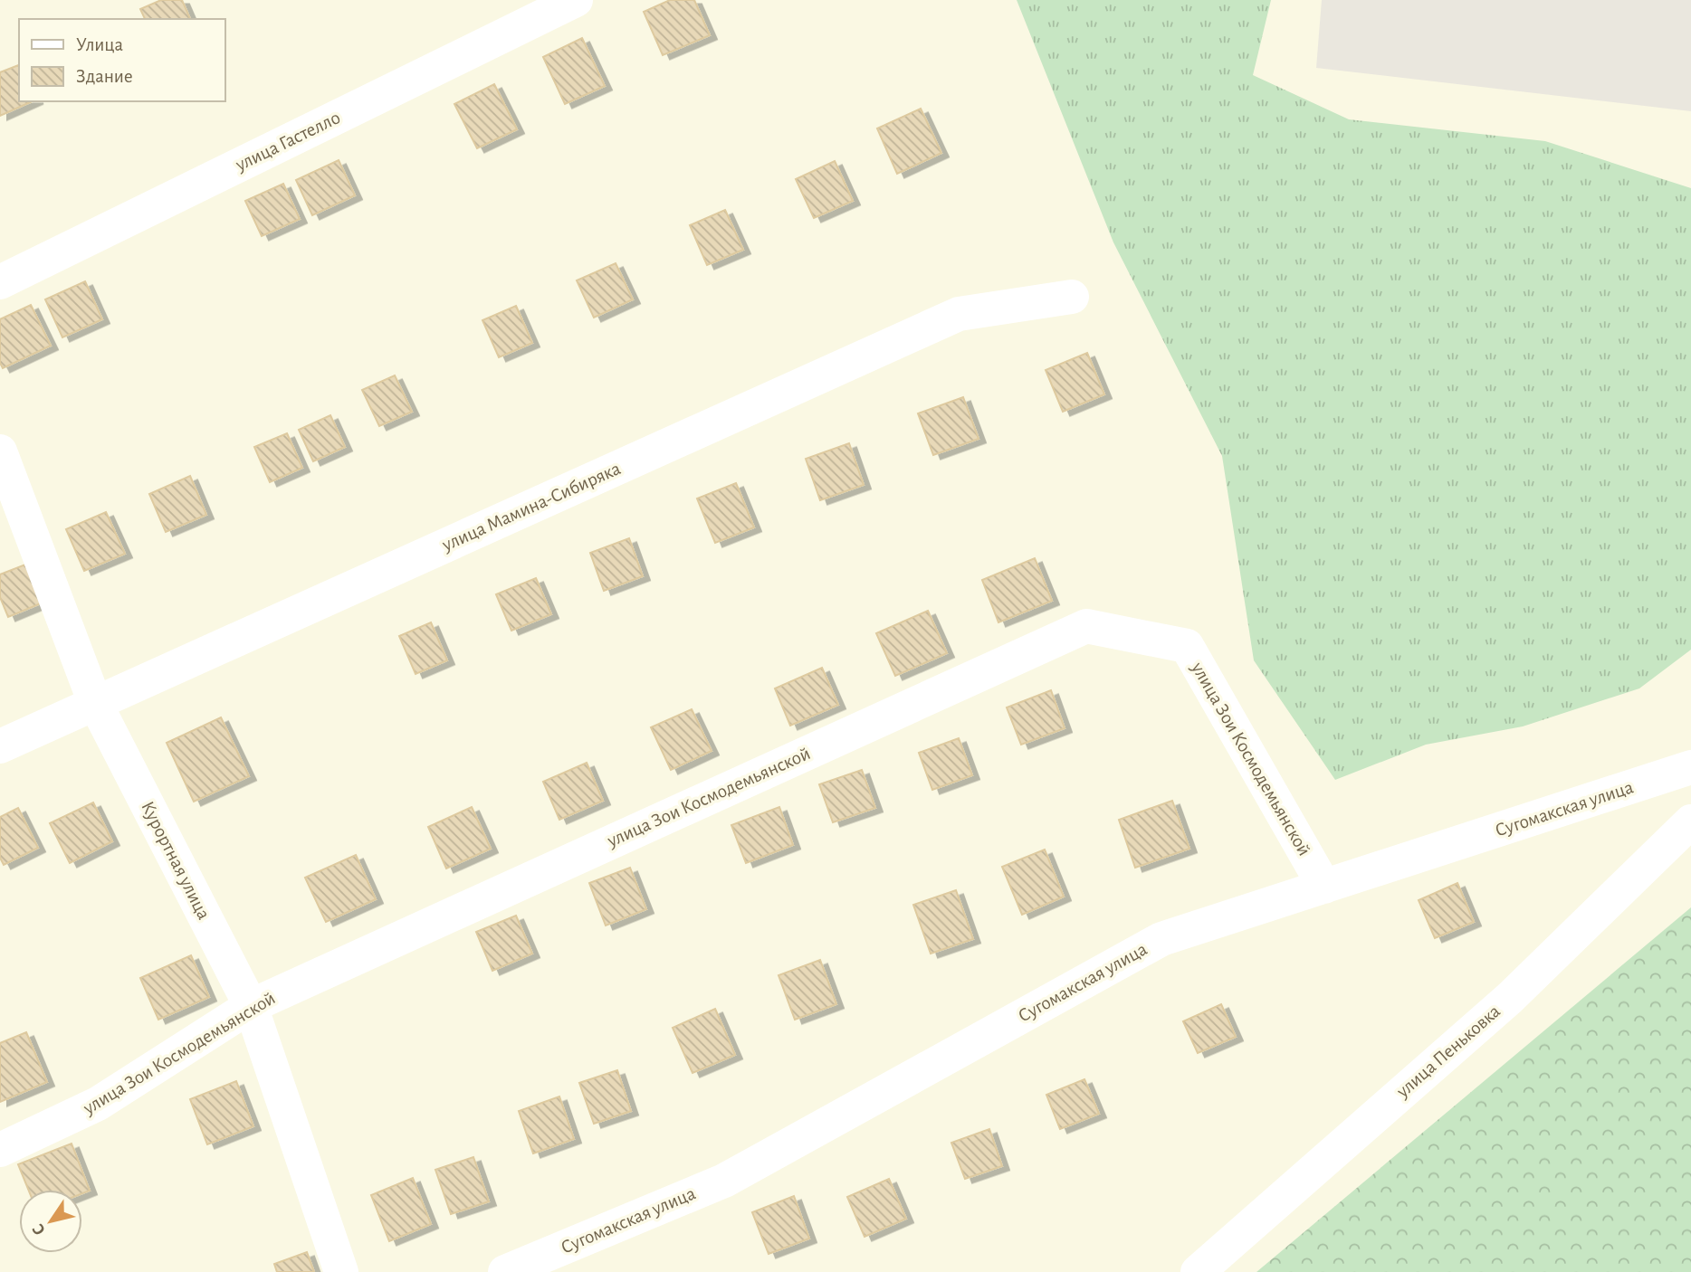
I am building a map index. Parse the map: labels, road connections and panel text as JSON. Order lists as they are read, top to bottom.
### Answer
{
  "streets": {
    "street": [
      "улица Гастелло",
      "улица Мамина-Сибиряка",
      "улица Зои Космодемьянской",
      "Сугомакская улица",
      "Курортная улица",
      "улица Пеньковка"
    ]
  },
  "crossings": [
    ["улица Мамина-Сибиряка", "Курортная улица"],
    ["улица Зои Космодемьянской", "Сугомакская улица"],
    ["улица Зои Космодемьянской", "Курортная улица"]
  ],
  "legend": ["Улица", "Здание"],
  "north": "bottom left"
}
